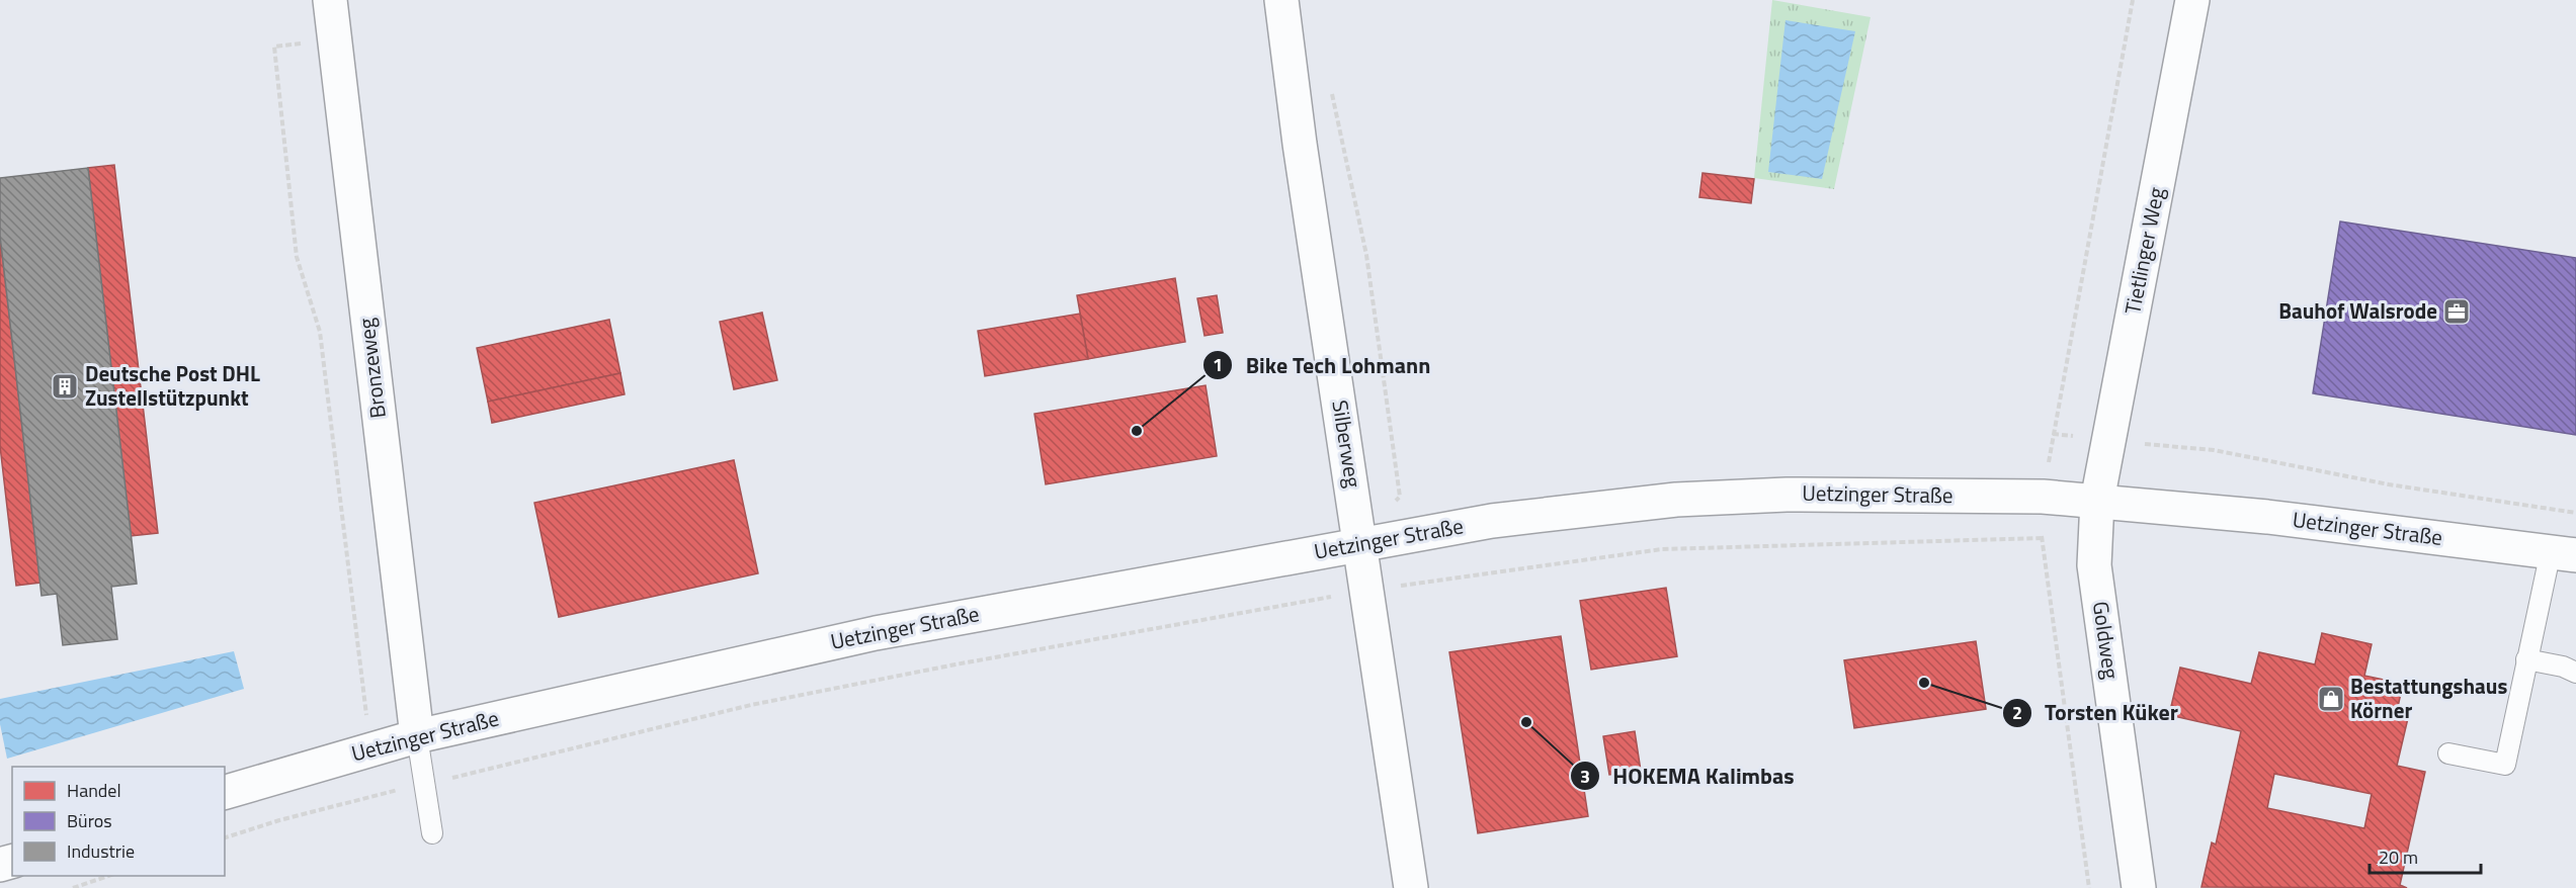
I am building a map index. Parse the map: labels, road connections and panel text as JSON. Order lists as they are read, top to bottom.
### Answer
{
  "streets": {
    "street": [
      "Tietlinger Weg",
      "Bronzeweg",
      "Silberweg",
      "Uetzinger Straße",
      "Goldweg"
    ]
  },
  "crossings": [
    ["Tietlinger Weg", "Uetzinger Straße"],
    ["Tietlinger Weg", "Goldweg"],
    ["Bronzeweg", "Uetzinger Straße"],
    ["Silberweg", "Uetzinger Straße"],
    ["Uetzinger Straße", "Goldweg"]
  ],
  "places": {
    "office": ["Bauhof Walsrode"],
    "building": ["Deutsche Post DHL Zustellstützpunkt"],
    "other": ["Bike Tech Lohmann", "Torsten Küker", "HOKEMA Kalimbas"],
    "shop": ["Bestattungshaus Körner"]
  },
  "legend": ["Handel", "Büros", "Industrie"],
  "scale_bar": "20 m"
}
